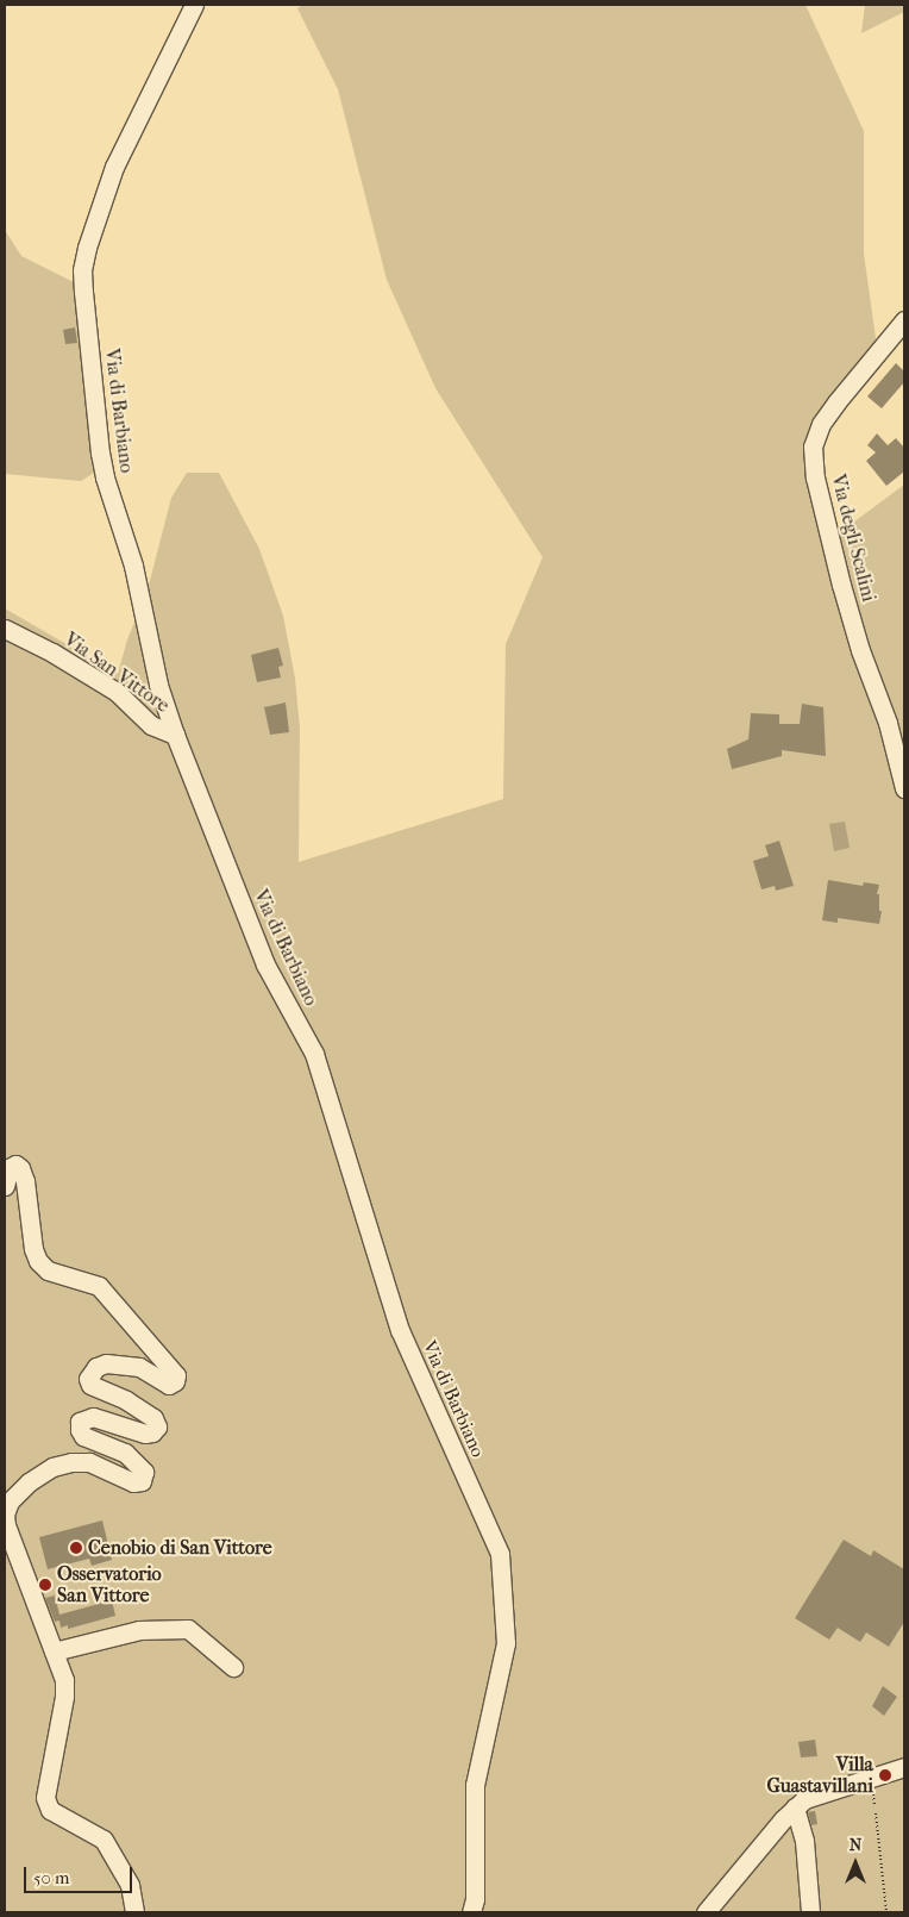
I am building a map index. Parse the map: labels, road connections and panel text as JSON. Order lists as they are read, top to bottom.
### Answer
{
  "streets": {
    "street": ["Via di Barbiano", "Via degli Scalini", "Via San Vittore"]
  },
  "crossings": [
    ["Via di Barbiano", "Via San Vittore"]
  ],
  "places": ["Cenobio di San Vittore", "Osservatorio San Vittore", "Villa Guastavillani"],
  "scale_bar": "50 m",
  "north": "top"
}
